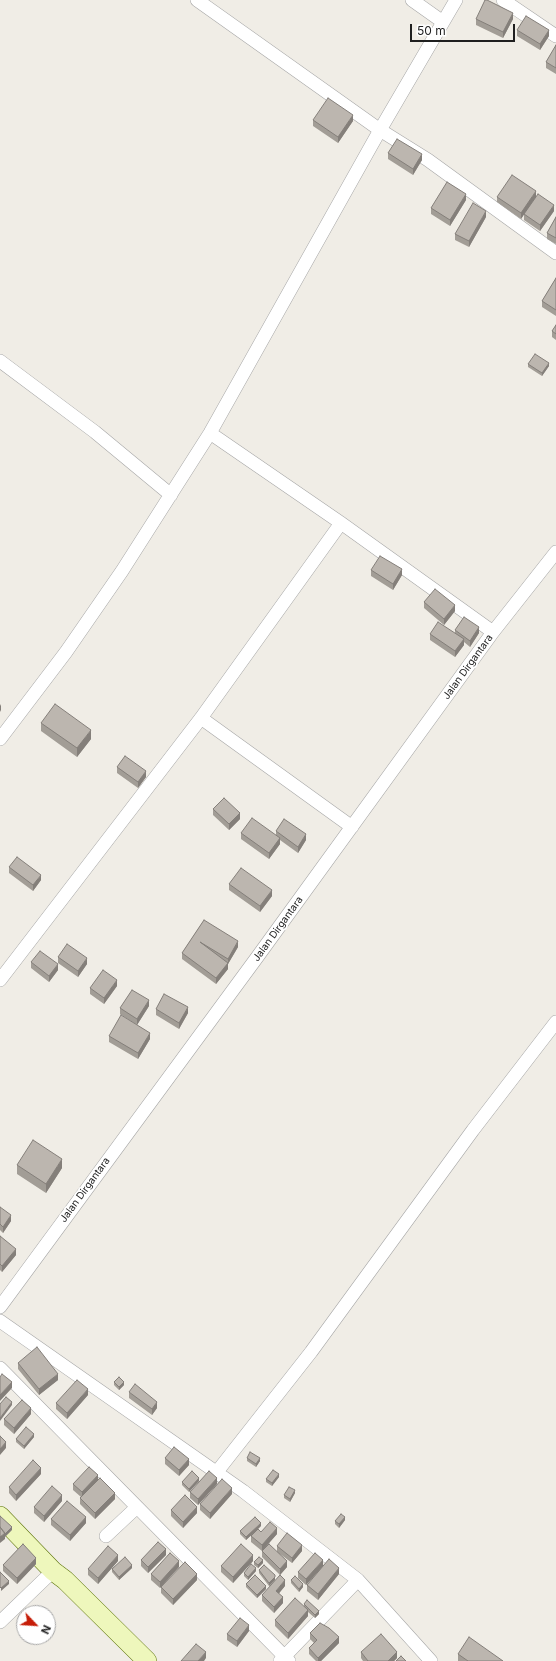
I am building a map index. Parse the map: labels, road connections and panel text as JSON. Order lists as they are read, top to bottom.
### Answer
{
  "streets": {
    "street": ["Jalan Dirgantara"]
  },
  "scale_bar": "50 m",
  "north": "bottom right"
}
